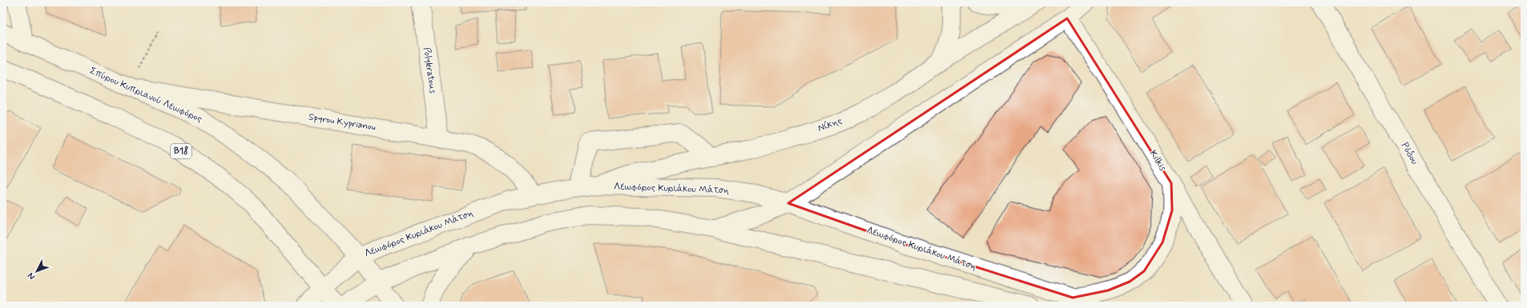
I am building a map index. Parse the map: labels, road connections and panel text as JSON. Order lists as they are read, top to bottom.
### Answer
{
  "streets": {
    "main road": [
      "Polykratous",
      "Σπύρου Κυπριανού Λεωφόρος",
      "Spyrou Kyprianou",
      "Νίκης",
      "B18",
      "Ρόδου",
      "Kilkis",
      "Λεωφόρος Κυριάκου Μάτση"
    ]
  },
  "crossings": [
    ["Polykratous", "Spyrou Kyprianou"],
    ["Σπύρου Κυπριανού Λεωφόρος", "Spyrou Kyprianou"],
    ["Σπύρου Κυπριανού Λεωφόρος", "Λεωφόρος Κυριάκου Μάτση"],
    ["Spyrou Kyprianou", "Λεωφόρος Κυριάκου Μάτση"],
    ["Νίκης", "Λεωφόρος Κυριάκου Μάτση"],
    ["B18", "Λεωφόρος Κυριάκου Μάτση"]
  ],
  "north": "bottom left"
}
